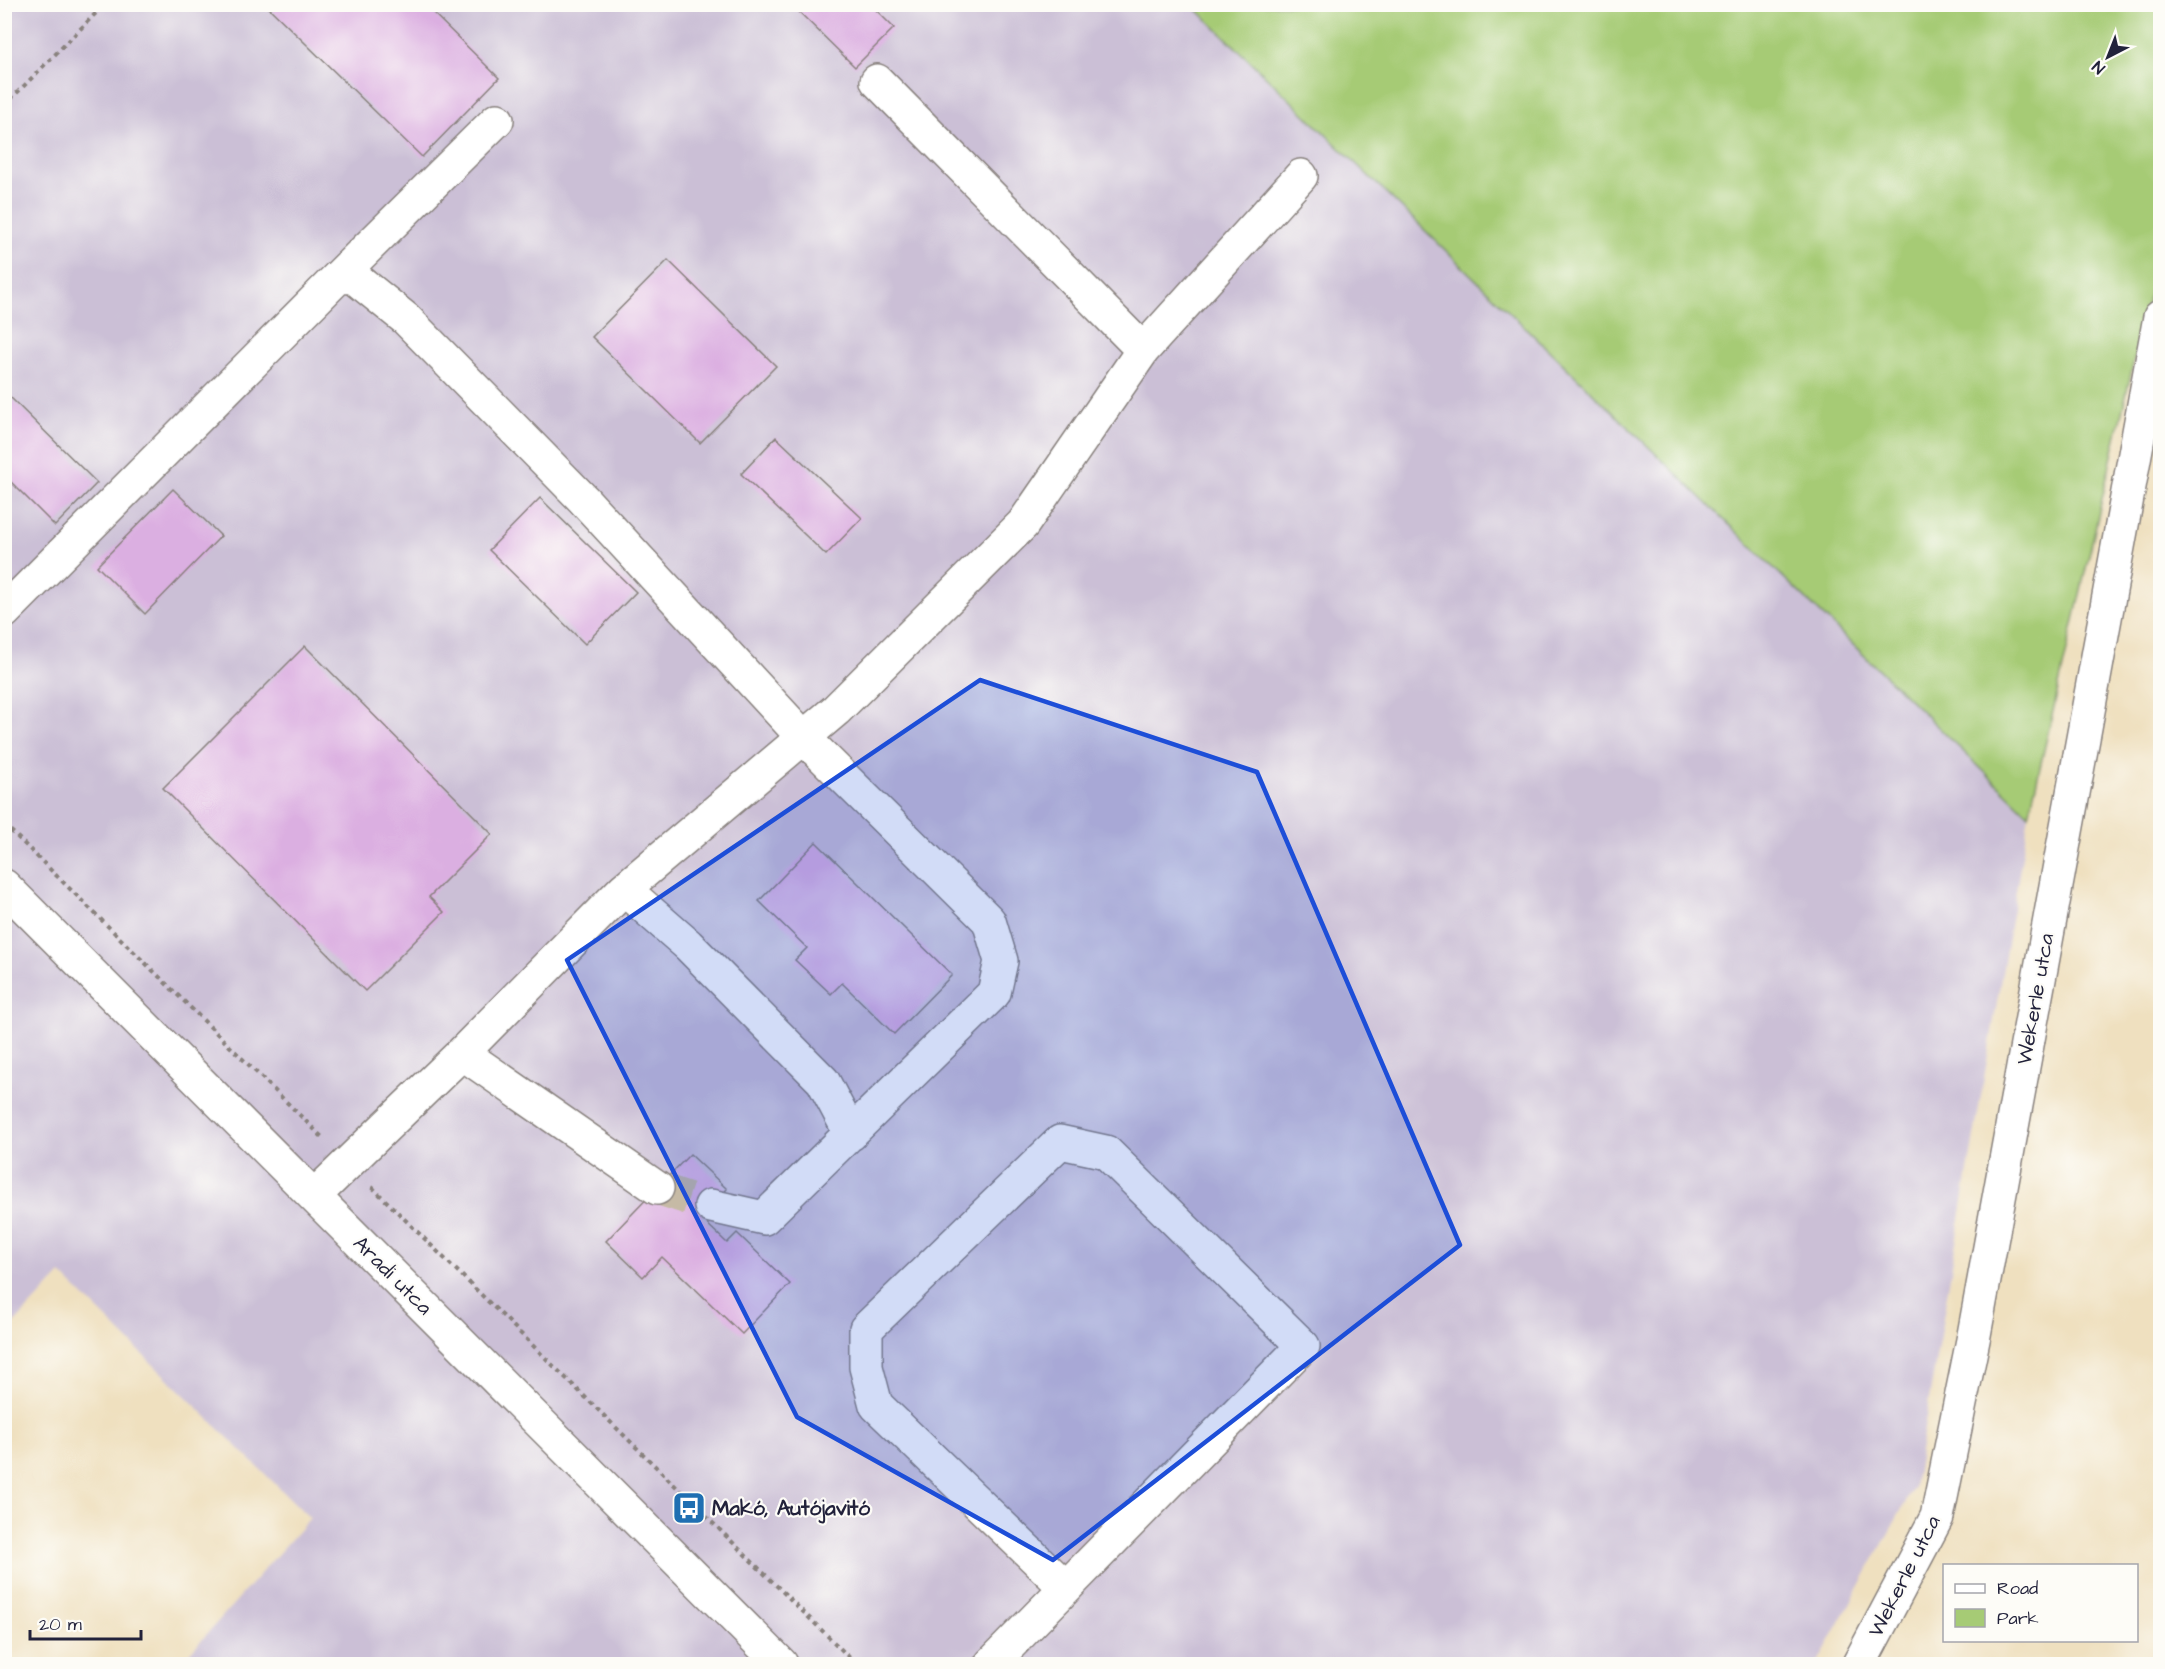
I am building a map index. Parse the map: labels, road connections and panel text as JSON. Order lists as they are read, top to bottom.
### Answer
{
  "streets": {
    "street": ["Wekerle utca", "Aradi utca"]
  },
  "places": {
    "bus stop": ["Makó, Autójavitó"]
  },
  "legend": ["Road", "Park"],
  "scale_bar": "20 m",
  "north": "bottom left"
}
